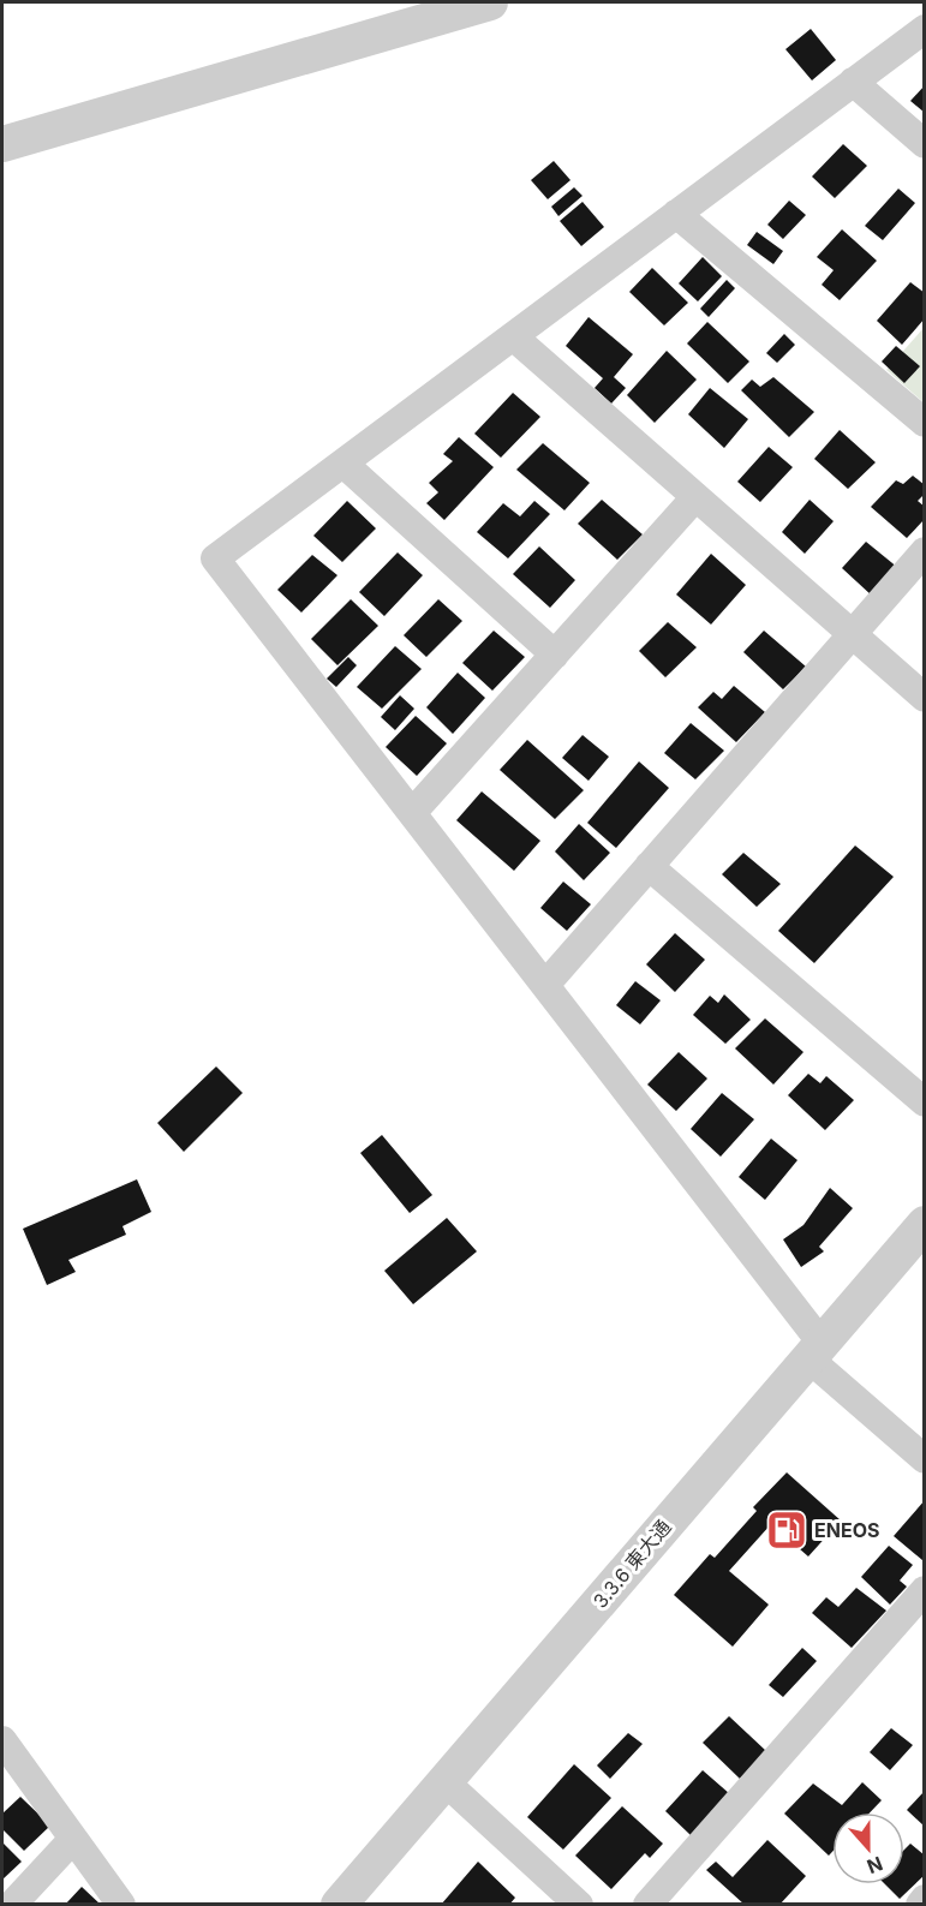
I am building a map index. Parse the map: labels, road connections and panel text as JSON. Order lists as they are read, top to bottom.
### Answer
{
  "streets": {
    "street": ["3.3.6 東大通"]
  },
  "places": {
    "fuel station": ["ENEOS"]
  },
  "north": "bottom"
}
